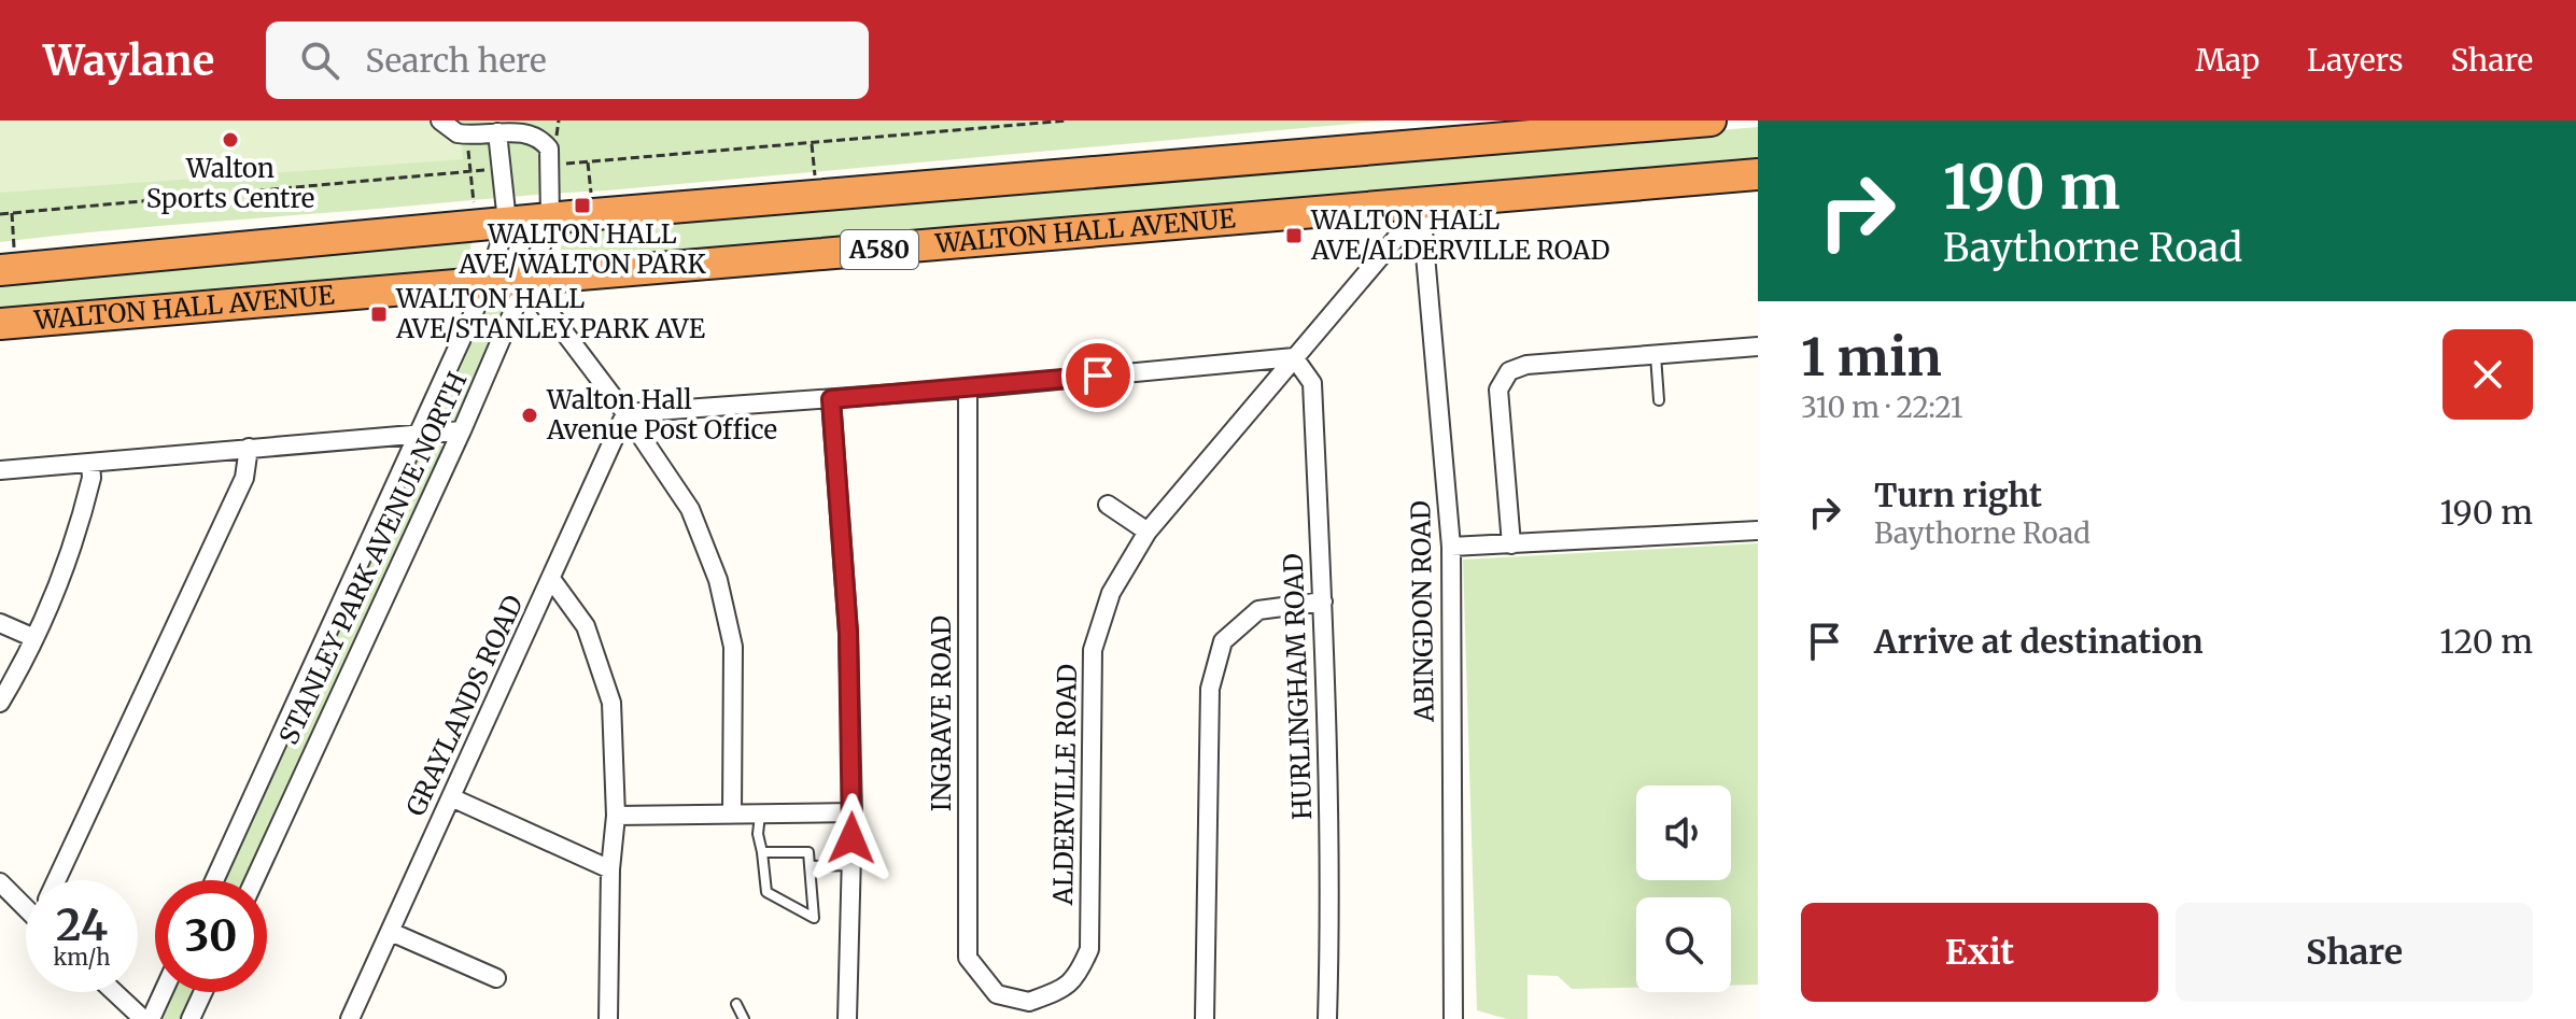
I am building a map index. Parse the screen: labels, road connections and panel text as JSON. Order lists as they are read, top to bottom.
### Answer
{
  "streets": {
    "highway": ["WALTON HALL AVENUE", "A580"],
    "street": [
      "STANLEY PARK AVENUE NORTH",
      "ABINGDON ROAD",
      "HURLINGHAM ROAD",
      "GRAYLANDS ROAD",
      "INGRAVE ROAD",
      "ALDERVILLE ROAD"
    ]
  },
  "crossings": [
    ["WALTON HALL AVENUE", "STANLEY PARK AVENUE NORTH"],
    ["WALTON HALL AVENUE", "ABINGDON ROAD"],
    ["WALTON HALL AVENUE", "ALDERVILLE ROAD"],
    ["ABINGDON ROAD", "ALDERVILLE ROAD"],
    ["HURLINGHAM ROAD", "ALDERVILLE ROAD"],
    ["INGRAVE ROAD", "ALDERVILLE ROAD"]
  ],
  "places": {
    "other": ["Walton Sports Centre", "Walton Hall Avenue Post Office"],
    "transit": ["WALTON HALL AVE/WALTON PARK", "WALTON HALL AVE/ALDERVILLE ROAD", "WALTON HALL AVE/STANLEY PARK AVE"]
  },
  "page": {
    "header": "Waylane",
    "search": "Search here",
    "nav": ["Map", "Layers", "Share"],
    "turn": ["190 m", "Baythorne Road"],
    "heading": ["1 min", "310 m · 22:21"],
    "list": [
      {
        "name": "Turn right",
        "note": "Baythorne Road",
        "value": "190 m"
      },
      {
        "name": "Arrive at destination",
        "value": "120 m"
      }
    ],
    "speed": "24 km/h",
    "limit": "30",
    "buttons": ["Exit", "Share"]
  }
}
